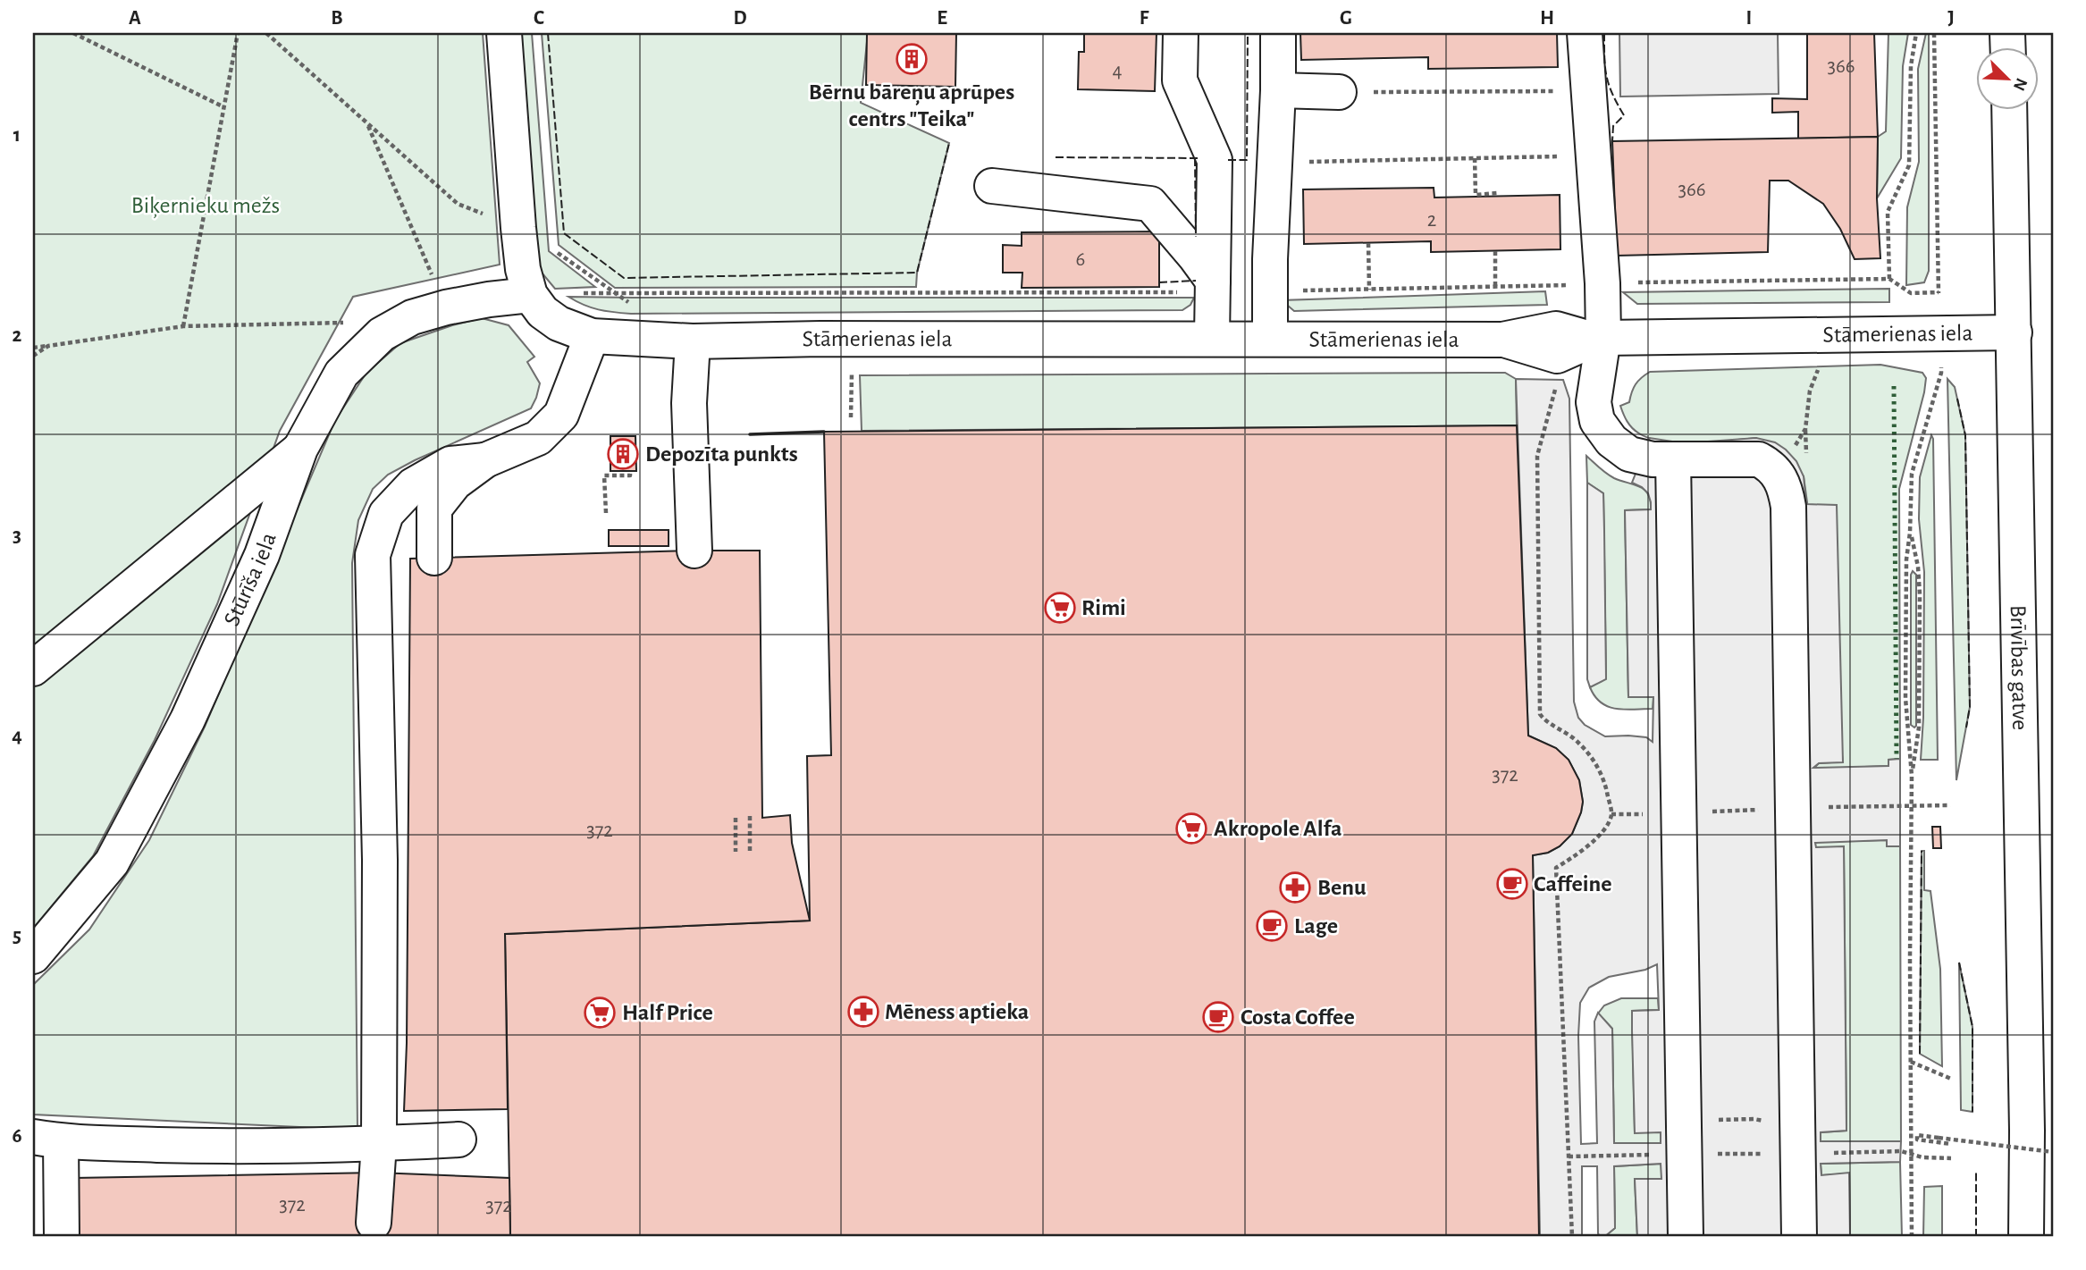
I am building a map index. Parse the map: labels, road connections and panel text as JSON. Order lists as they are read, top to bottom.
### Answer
{
  "streets": {
    "main road": ["Stāmerienas iela", "Stūrīša iela", "Brīvības gatve"]
  },
  "crossings": [
    ["Stāmerienas iela", "Stūrīša iela"],
    ["Stāmerienas iela", "Brīvības gatve"]
  ],
  "parks": ["Biķernieku mežs"],
  "places": {
    "building": ["Bērnu bāreņu aprūpes centrs \"Teika\"", "Depozīta punkts"],
    "supermarket": ["Rimi", "Akropole Alfa", "Half Price"],
    "cafe": ["Caffeine", "Lage", "Costa Coffee"],
    "pharmacy": ["Benu", "Mēness aptieka"]
  },
  "house_numbers": [
    "366",
    "4",
    "366",
    "2",
    "6",
    "372",
    "372",
    "372",
    "372"
  ],
  "north": "bottom right",
  "grid": {
    "columns": [
      "A",
      "B",
      "C",
      "D",
      "E",
      "F",
      "G",
      "H",
      "I",
      "J"
    ],
    "rows": [
      "1",
      "2",
      "3",
      "4",
      "5",
      "6"
    ]
  }
}
